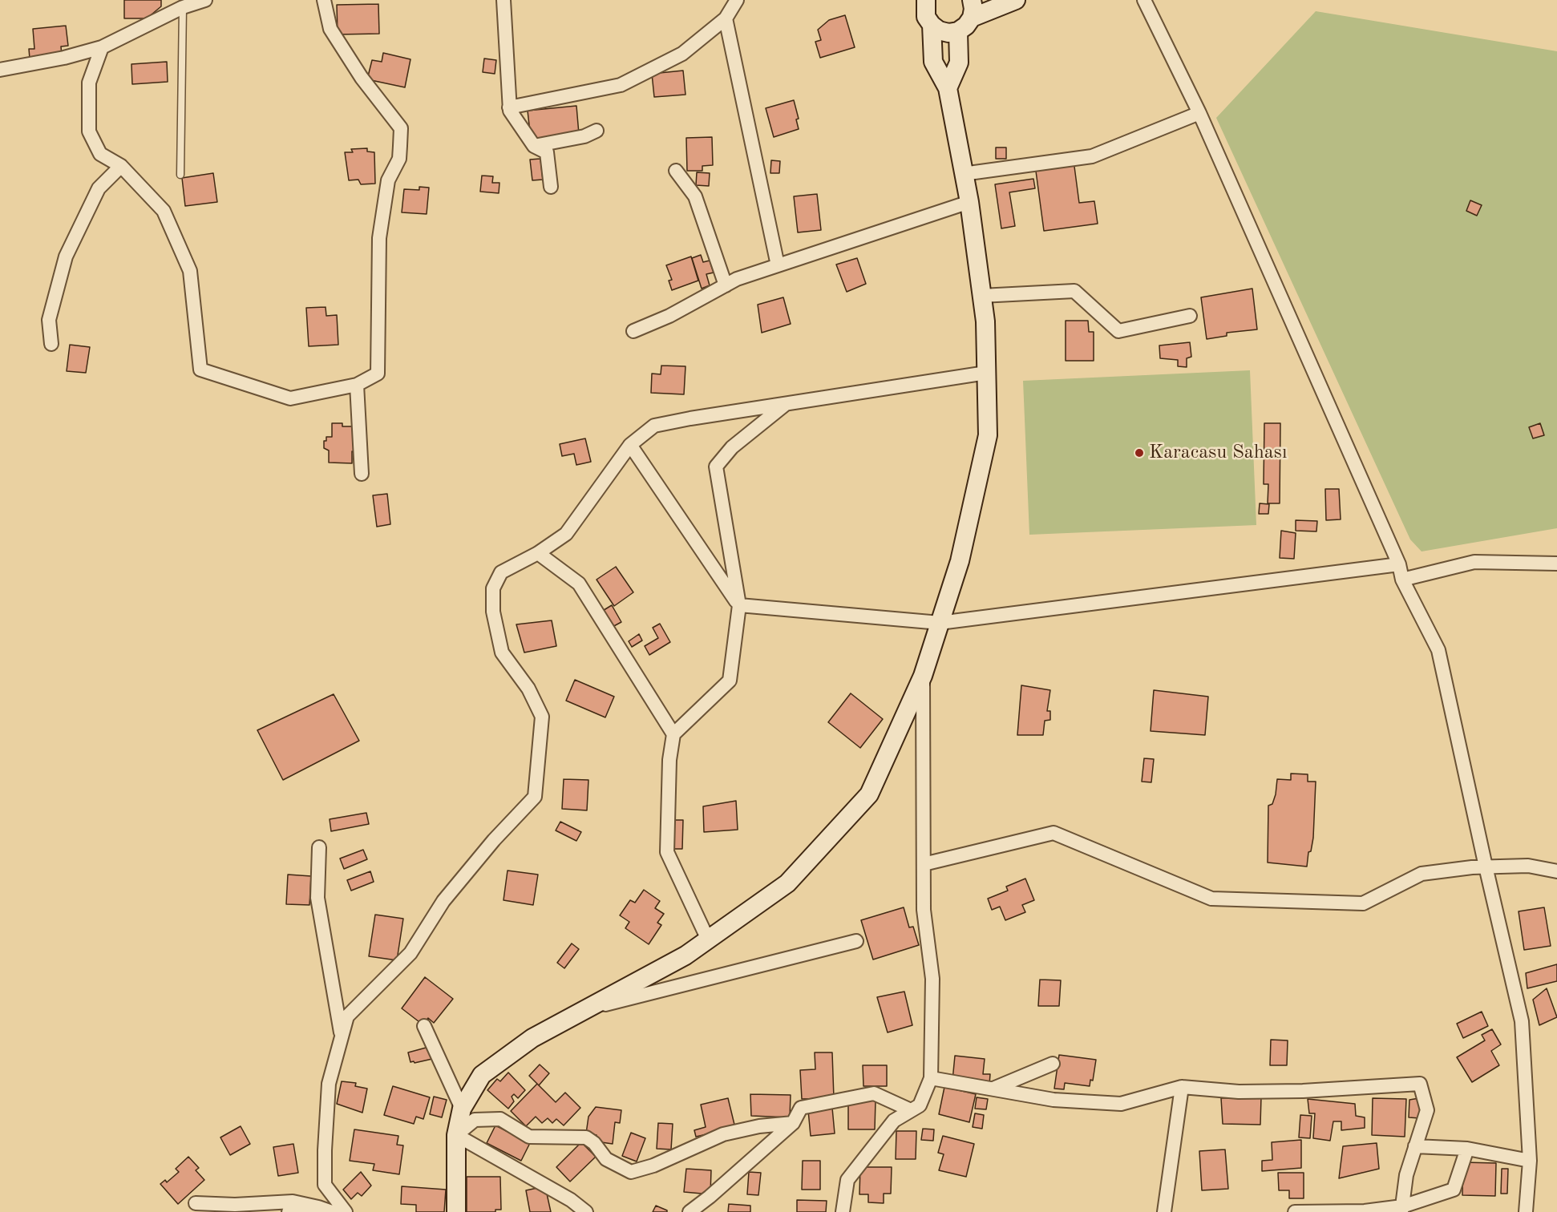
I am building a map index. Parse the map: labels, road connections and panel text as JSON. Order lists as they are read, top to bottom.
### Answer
{
  "places": ["Karacasu Sahası"]
}
